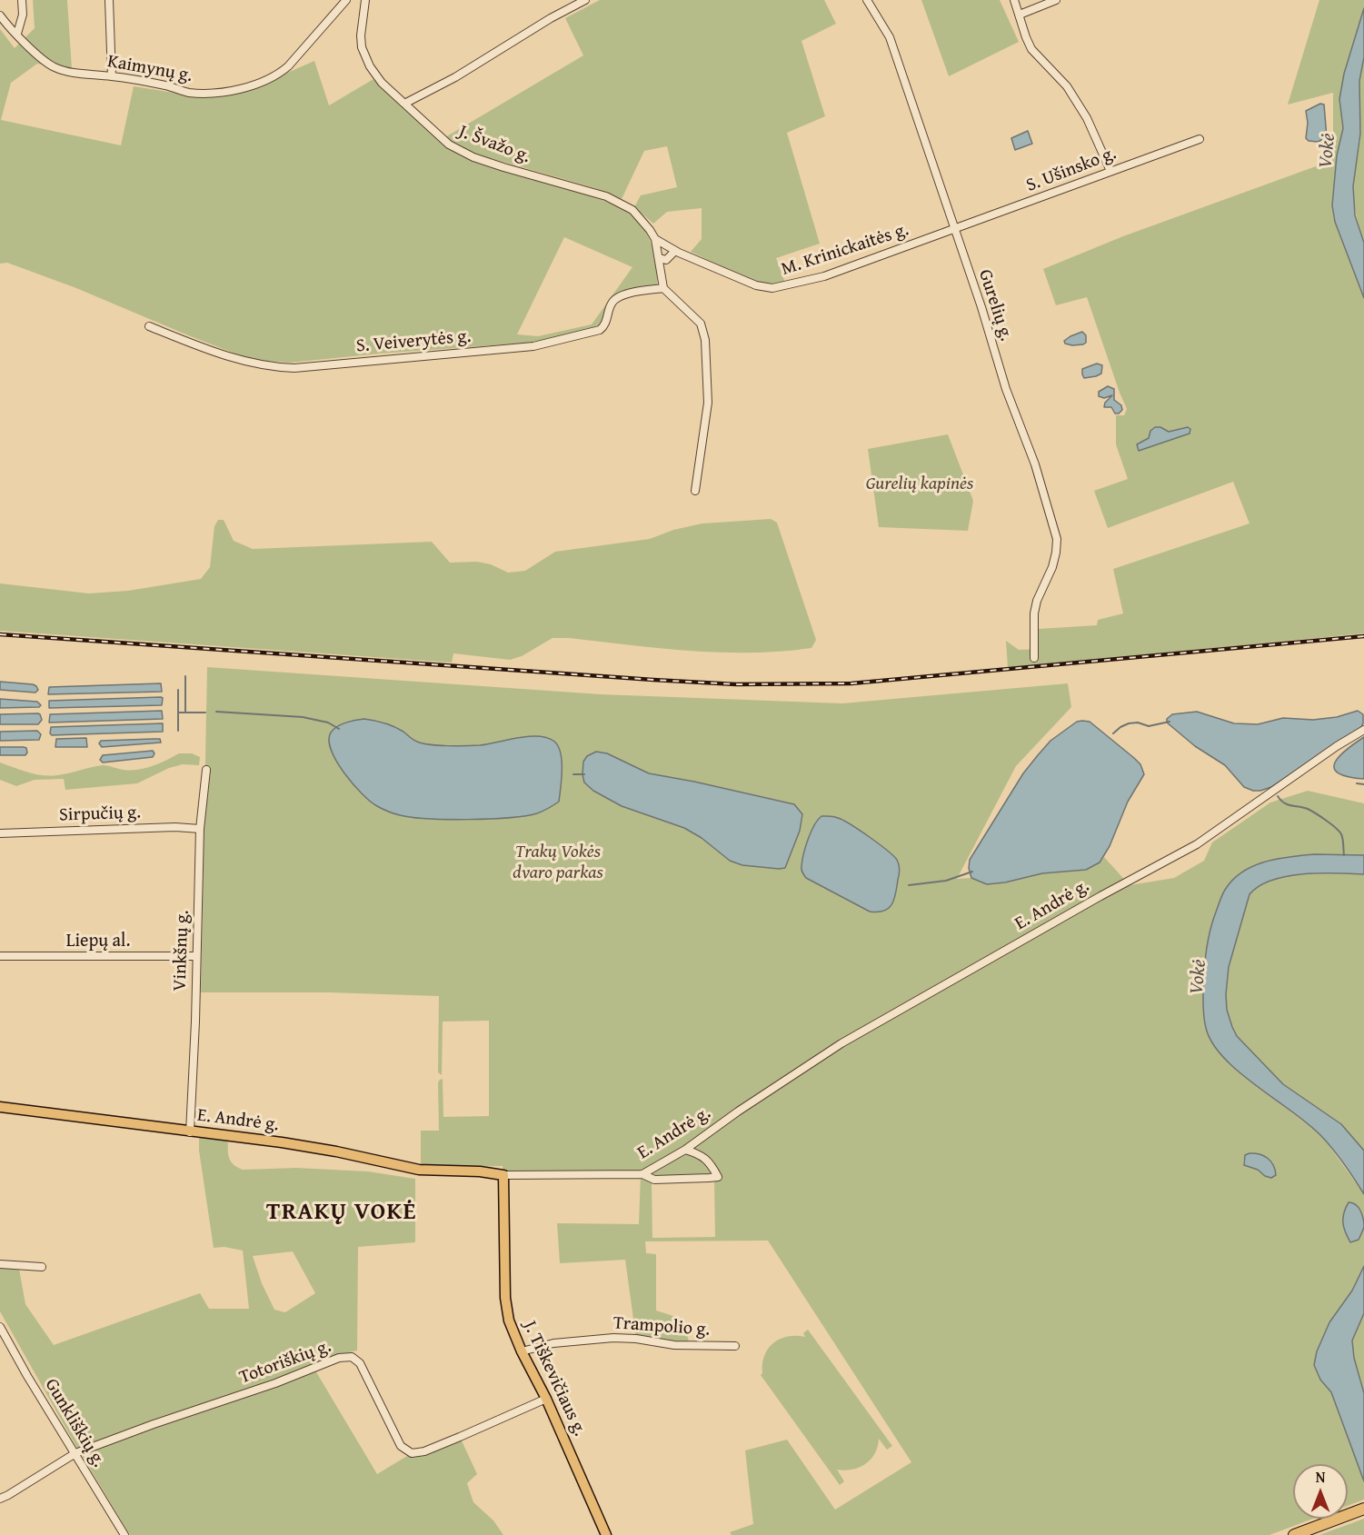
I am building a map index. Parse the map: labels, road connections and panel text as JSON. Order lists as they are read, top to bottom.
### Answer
{
  "streets": {
    "main road": ["E. Andrė g.", "J. Tiškevičiaus g."],
    "street": [
      "Kaimynų g.",
      "J. Švažo g.",
      "S. Ušinsko g.",
      "M. Krinickaitės g.",
      "Gurelių g.",
      "S. Veiverytės g.",
      "Sirpučių g.",
      "Liepų al.",
      "Vinkšnų g.",
      "Trampolio g.",
      "Totoriškių g.",
      "Gunkliškių g."
    ]
  },
  "crossings": [
    ["J. Švažo g.", "M. Krinickaitės g."],
    ["J. Švažo g.", "S. Veiverytės g."],
    ["S. Ušinsko g.", "M. Krinickaitės g."],
    ["S. Ušinsko g.", "Gurelių g."],
    ["M. Krinickaitės g.", "Gurelių g."],
    ["Sirpučių g.", "Vinkšnų g."],
    ["E. Andrė g.", "Vinkšnų g."],
    ["E. Andrė g.", "J. Tiškevičiaus g."],
    ["Liepų al.", "Vinkšnų g."],
    ["Trampolio g.", "J. Tiškevičiaus g."],
    ["Totoriškių g.", "J. Tiškevičiaus g."],
    ["Totoriškių g.", "Gunkliškių g."]
  ],
  "districts": ["TRAKŲ VOKĖ"],
  "water": ["Vokė"],
  "parks": ["Gurelių kapinės", "Trakų Vokės dvaro parkas"],
  "north": "top"
}
